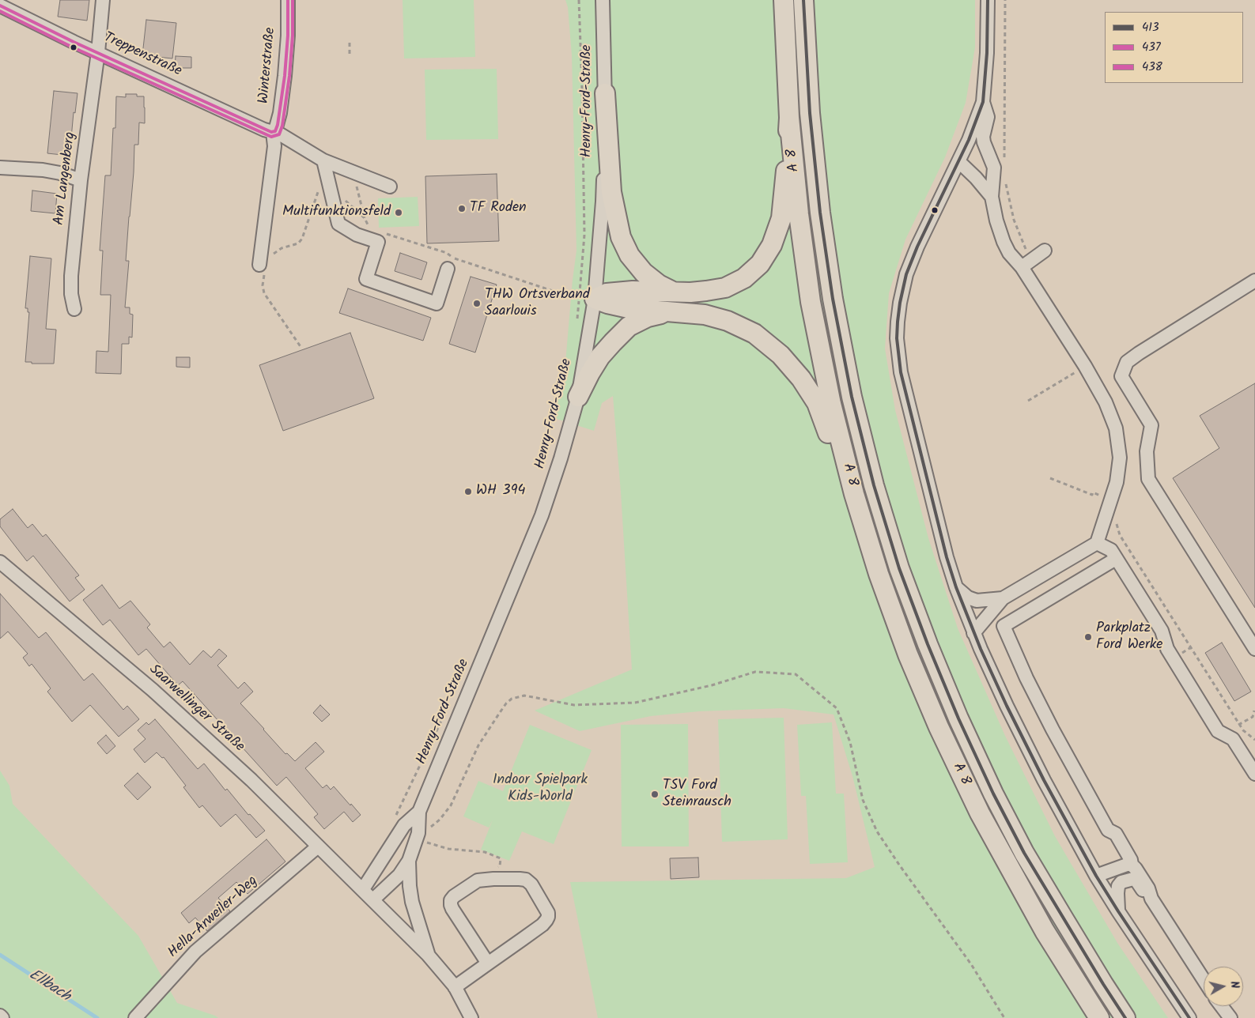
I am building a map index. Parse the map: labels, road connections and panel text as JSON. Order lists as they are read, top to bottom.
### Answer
{
  "streets": {
    "highway": ["A 8"],
    "street": [
      "Treppenstraße",
      "Winterstraße",
      "Henry-Ford-Straße",
      "Am Langenberg",
      "Saarwellinger Straße",
      "Hella-Arweiler-Weg"
    ]
  },
  "crossings": [
    ["Treppenstraße", "Winterstraße"],
    ["Treppenstraße", "Am Langenberg"],
    ["Henry-Ford-Straße", "Saarwellinger Straße"],
    ["Saarwellinger Straße", "Hella-Arweiler-Weg"]
  ],
  "water": ["Ellbach"],
  "parks": ["Indoor Spielpark Kids-World"],
  "places": [
    "TF Roden",
    "Multifunktionsfeld",
    "THW Ortsverband Saarlouis",
    "WH 394",
    "Parkplatz Ford Werke",
    "TSV Ford Steinrausch"
  ],
  "lines": ["transit line 413", "transit line 437", "transit line 438"],
  "legend": ["413", "437", "438"],
  "north": "right"
}
